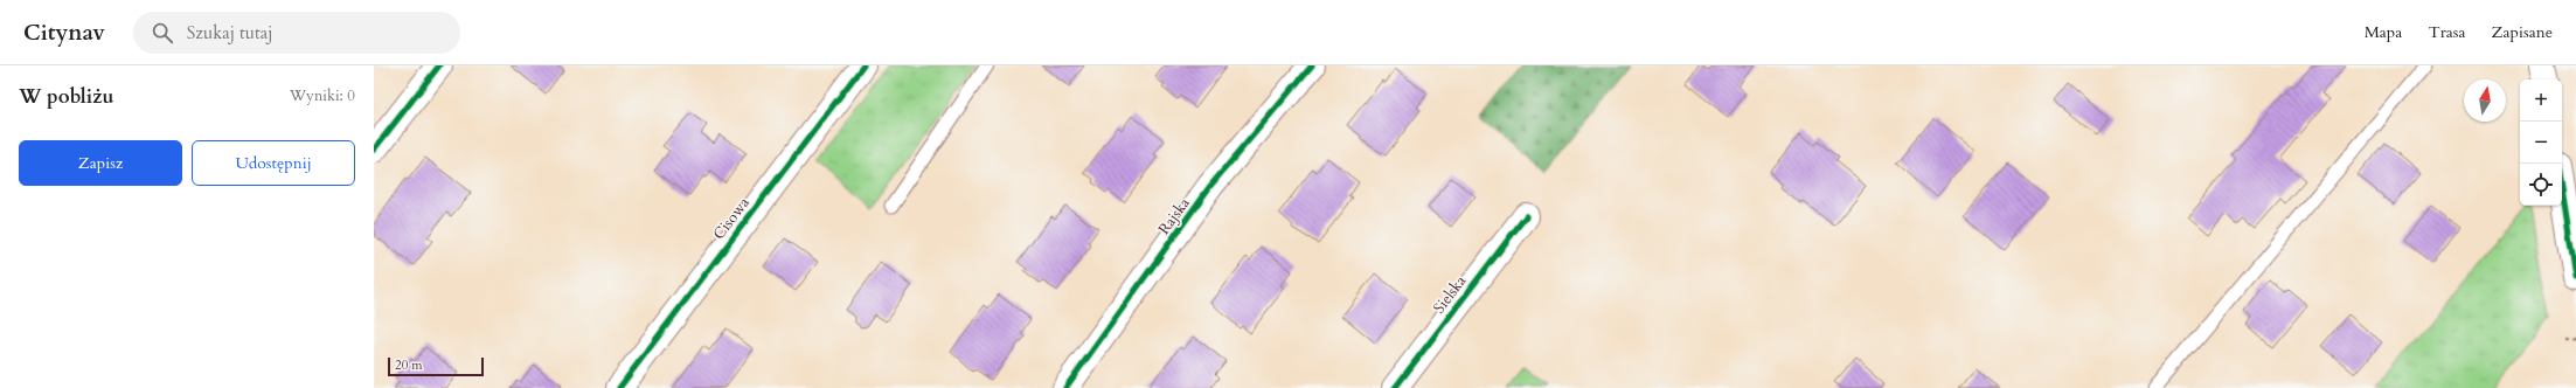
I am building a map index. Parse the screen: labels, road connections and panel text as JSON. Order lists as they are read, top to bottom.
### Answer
{
  "streets": {
    "street": ["Rajska", "Cisowa", "Sielska"]
  },
  "scale_bar": "20 m",
  "north": "top",
  "page": {
    "header": "Citynav",
    "search": "Szukaj tutaj",
    "nav": ["Mapa", "Trasa", "Zapisane"],
    "heading": ["W pobliżu", "Wyniki: 0"],
    "map_buttons": ["+", "−"],
    "buttons": ["Zapisz", "Udostępnij"],
    "scale": "20 m"
  }
}
